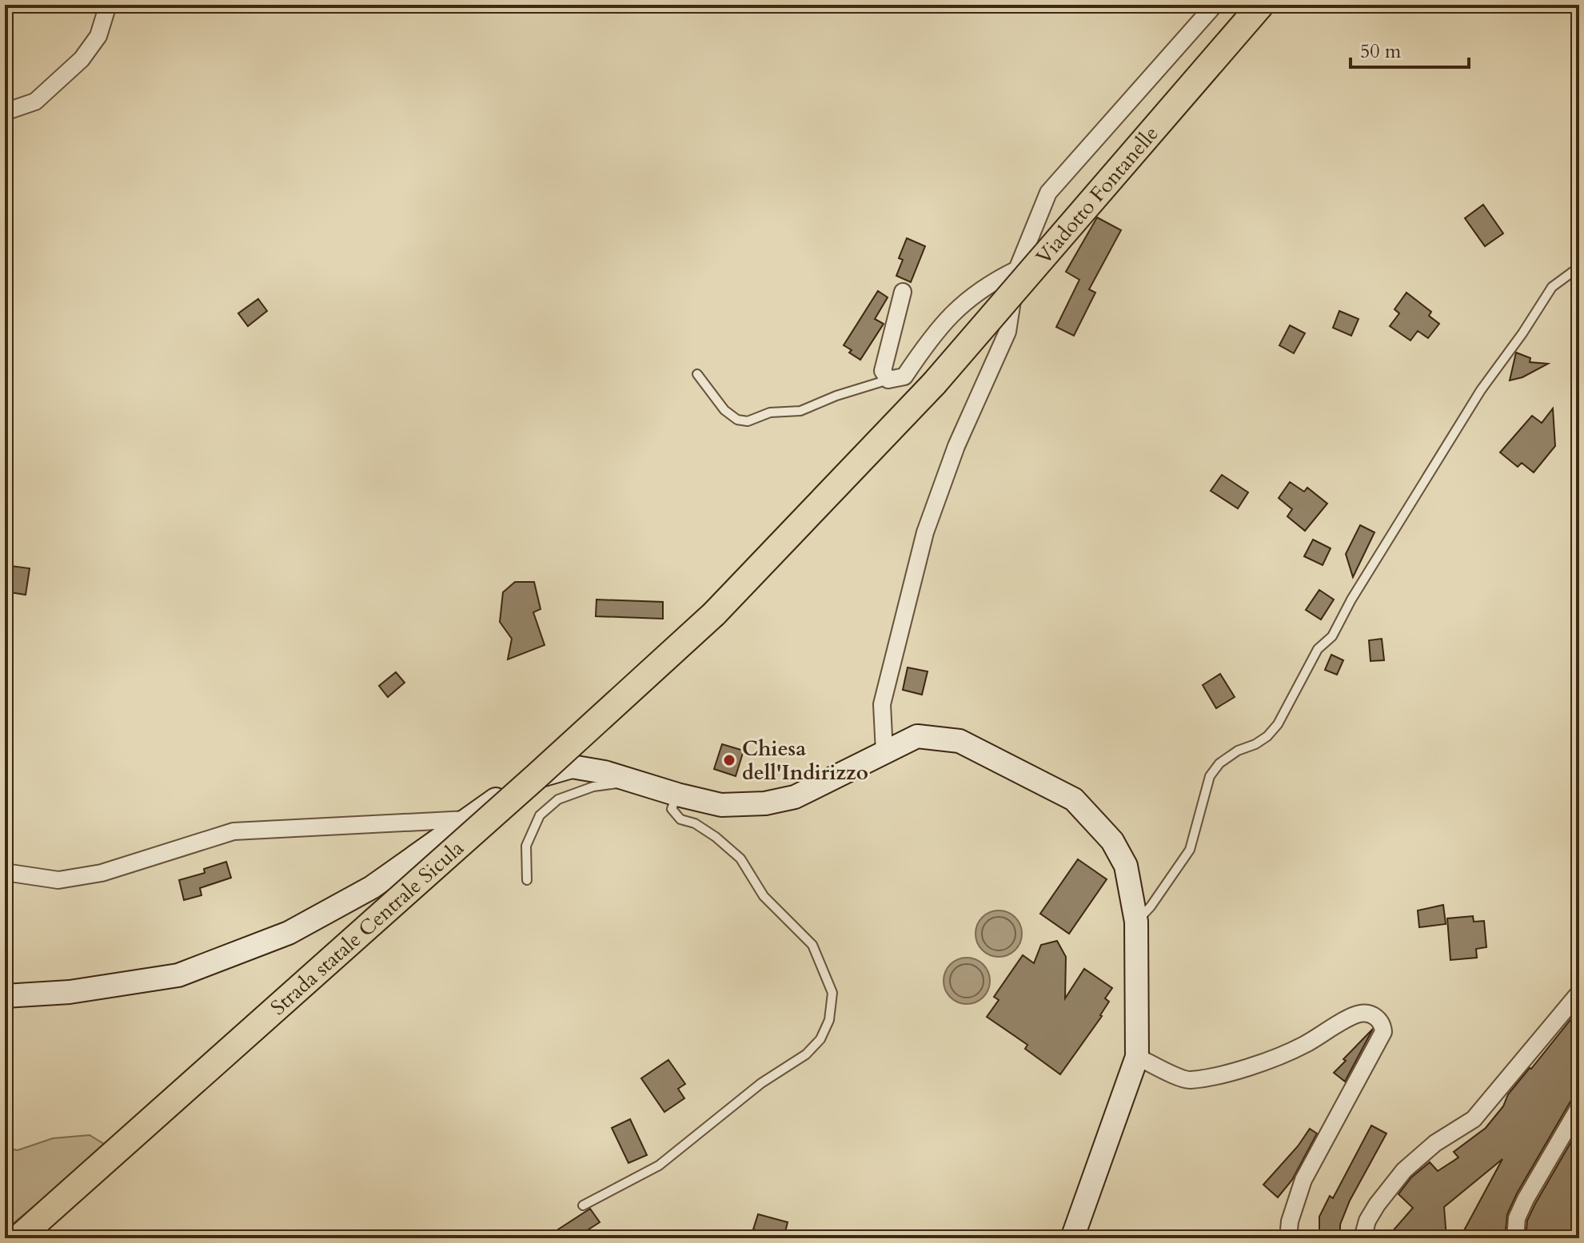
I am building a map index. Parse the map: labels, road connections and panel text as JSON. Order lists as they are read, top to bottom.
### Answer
{
  "streets": {
    "main road": ["Viadotto Fontanelle", "Strada statale Centrale Sicula"]
  },
  "crossings": [
    ["Viadotto Fontanelle", "Strada statale Centrale Sicula"]
  ],
  "places": ["Chiesa dell'Indirizzo"],
  "scale_bar": "50 m"
}
